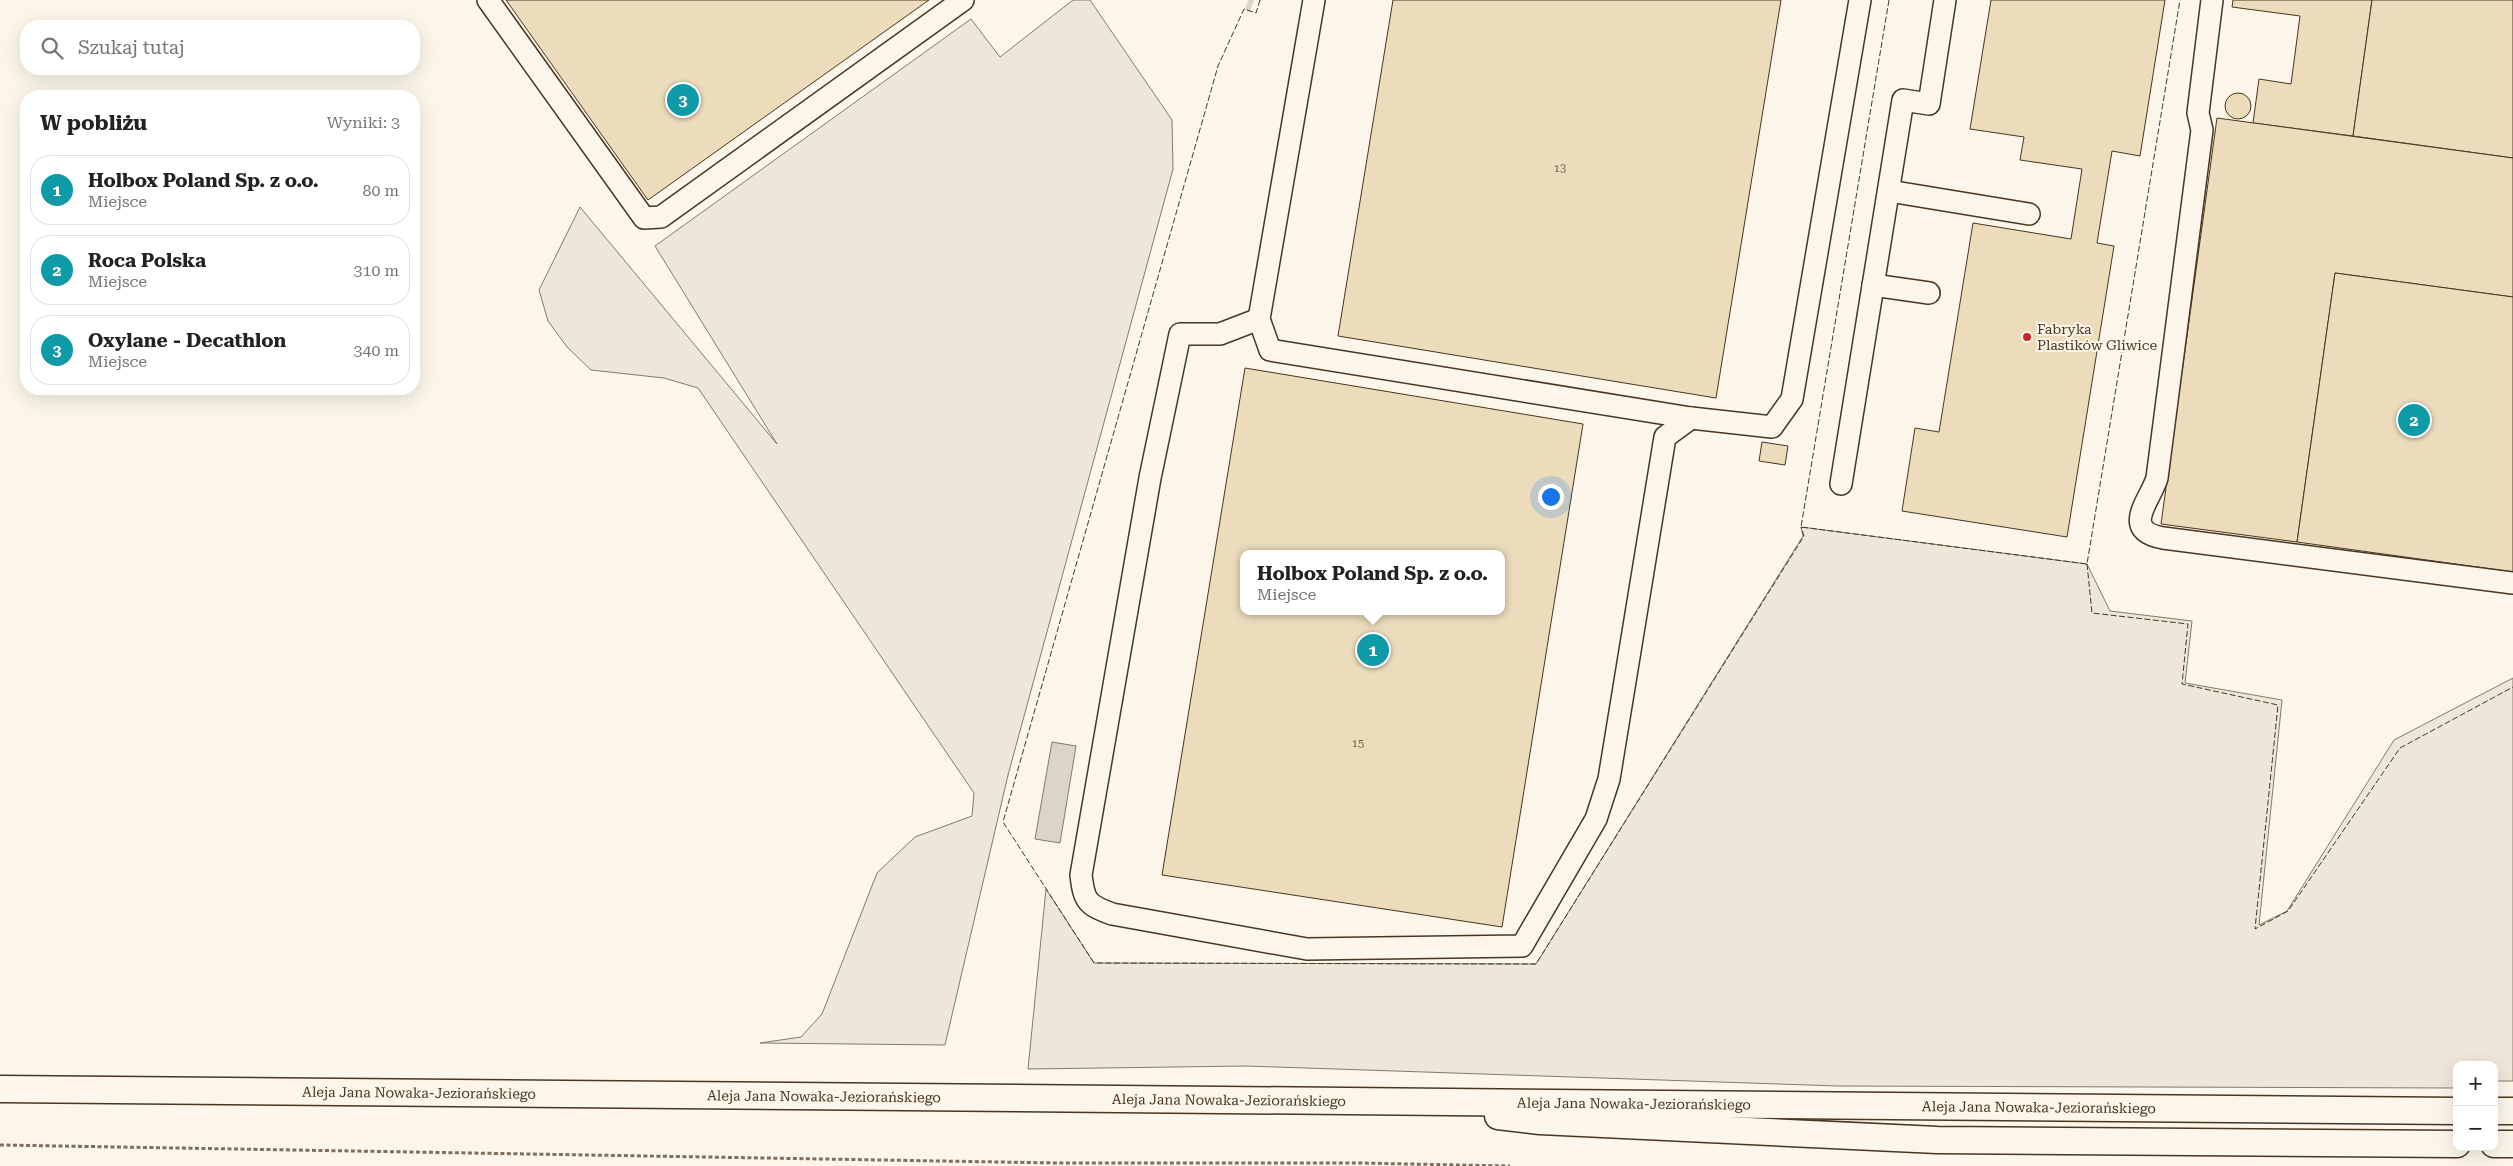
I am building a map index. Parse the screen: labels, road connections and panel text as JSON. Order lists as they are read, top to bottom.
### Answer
{
  "streets": {
    "main road": ["Aleja Jana Nowaka-Jeziorańskiego"]
  },
  "places": ["Fabryka Plastików Gliwice"],
  "house_numbers": ["13", "15"],
  "page": {
    "search": "Szukaj tutaj",
    "pins": ["3", "2", "1"],
    "heading": ["W pobliżu", "Wyniki: 3"],
    "list": [
      {
        "mark": "1",
        "name": "Holbox Poland Sp. z o.o.",
        "note": "Miejsce",
        "value": "80 m"
      },
      {
        "mark": "2",
        "name": "Roca Polska",
        "note": "Miejsce",
        "value": "310 m"
      },
      {
        "mark": "3",
        "name": "Oxylane - Decathlon",
        "note": "Miejsce",
        "value": "340 m"
      }
    ],
    "popup": ["Holbox Poland Sp. z o.o.", "Miejsce"],
    "map_buttons": ["+", "−"]
  }
}
